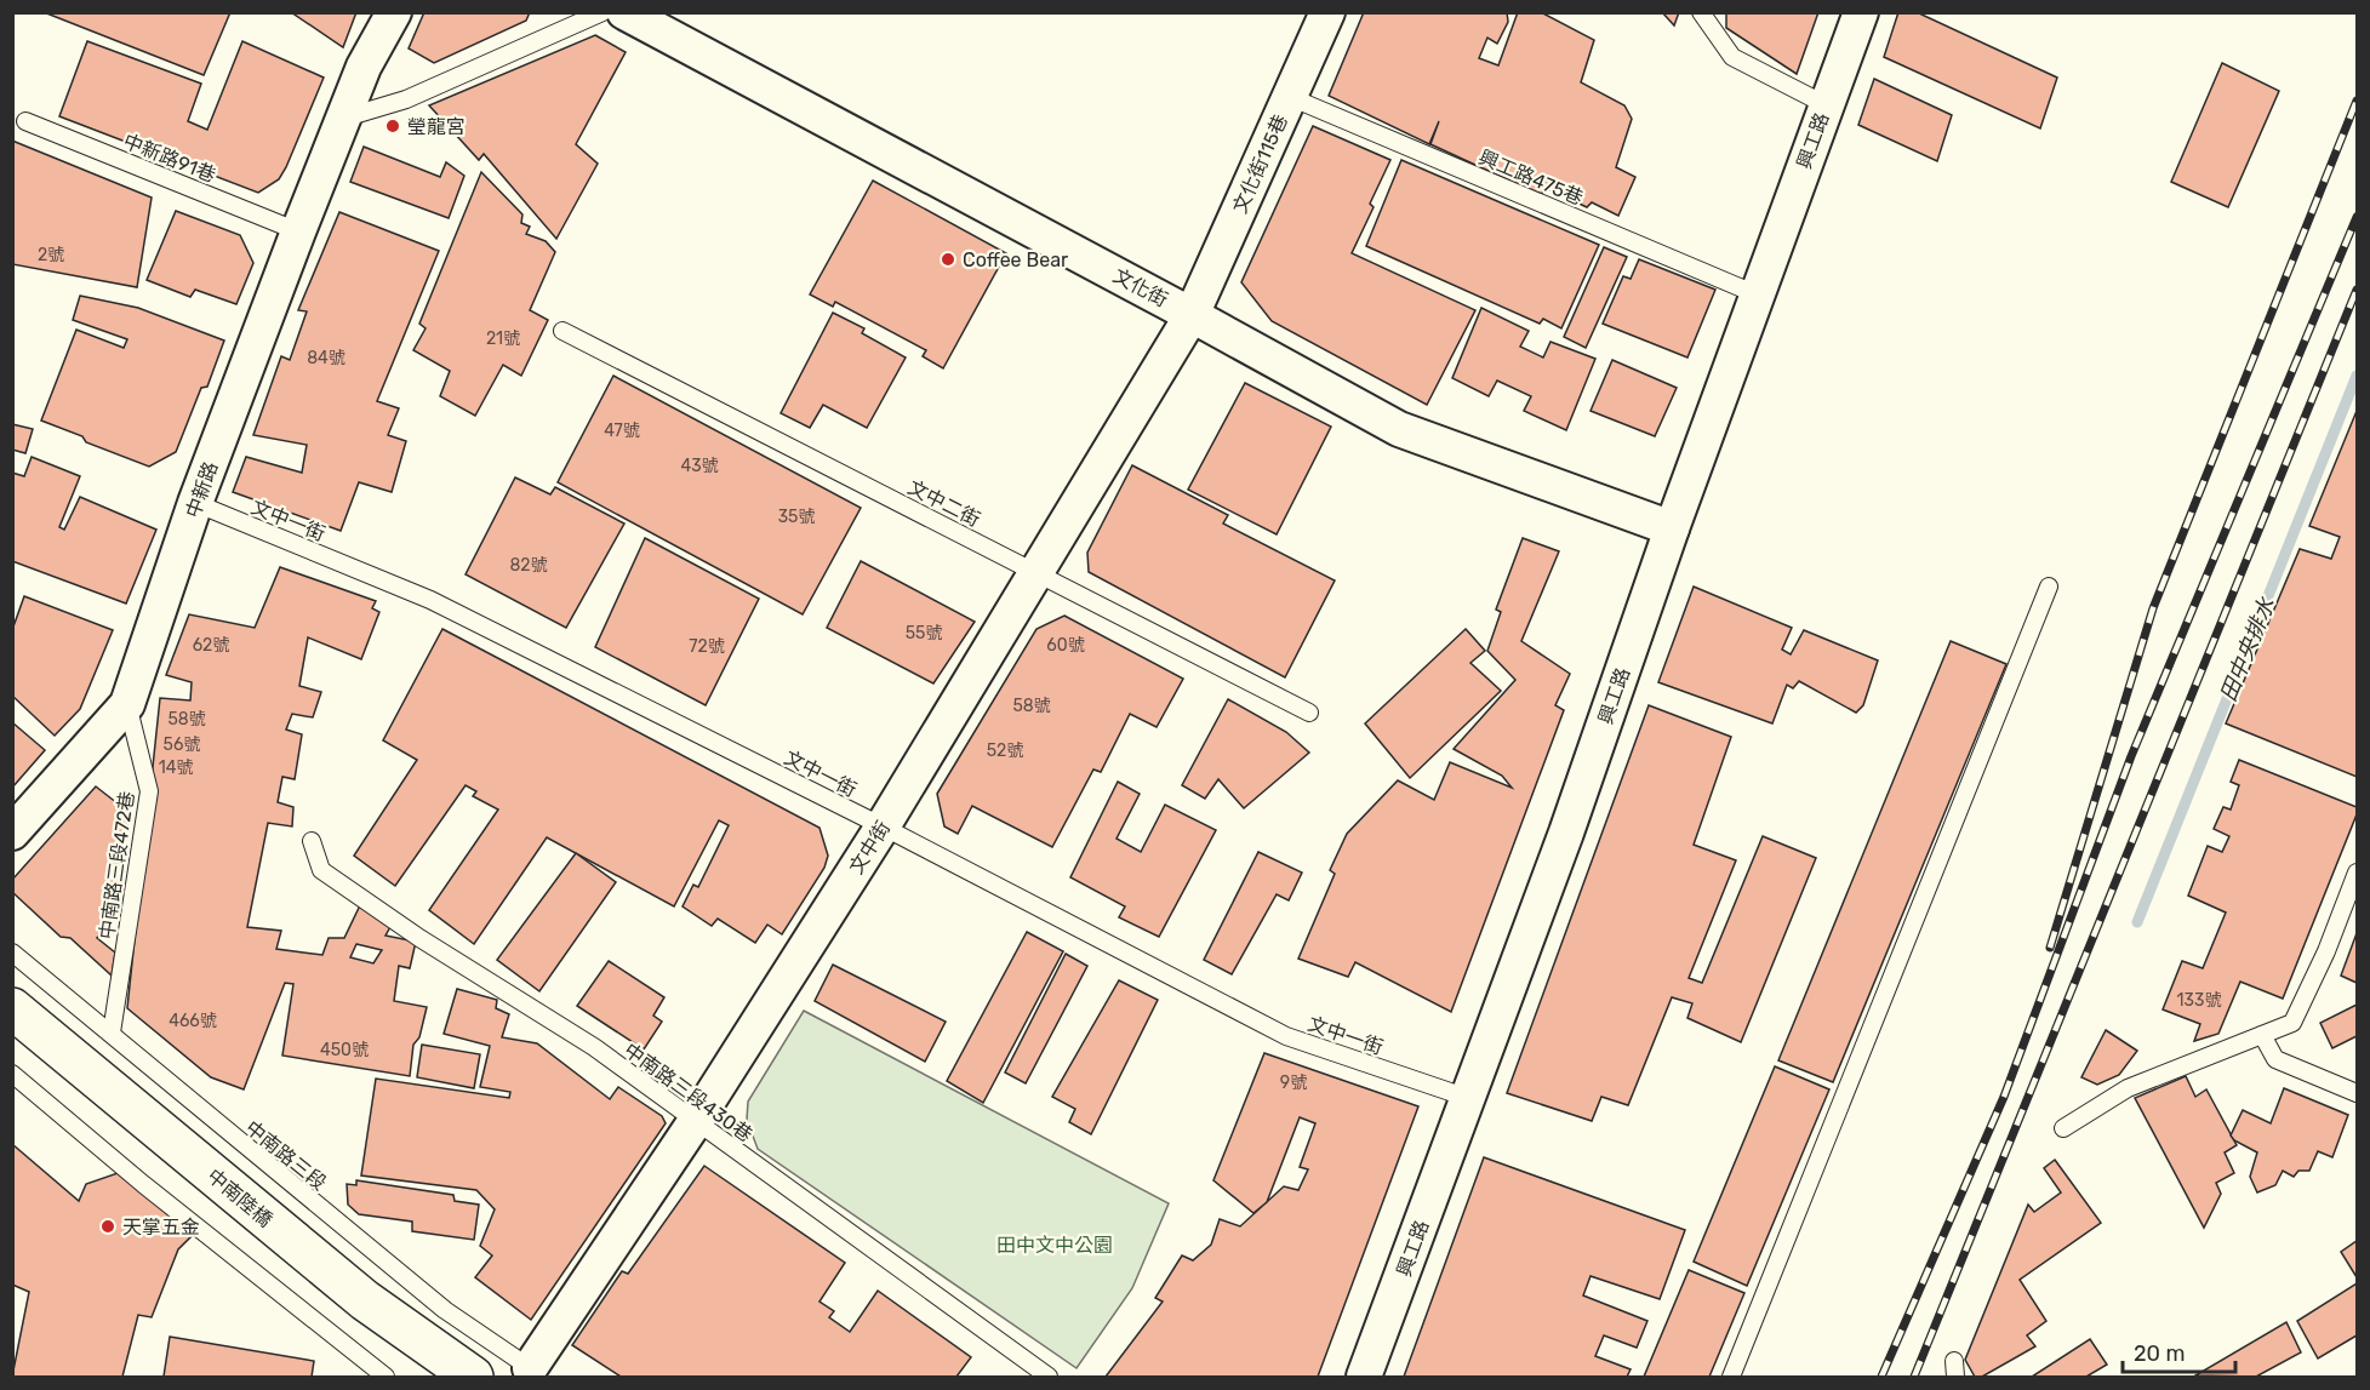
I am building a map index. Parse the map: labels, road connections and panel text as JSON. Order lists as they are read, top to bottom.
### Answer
{
  "streets": {
    "main road": ["中南陸橋"],
    "street": [
      "興工路",
      "文化街115巷",
      "文化街",
      "中新路",
      "文中街"
    ],
    "lane": [
      "中新路91巷",
      "興工路475巷",
      "文中二街",
      "文中一街",
      "中南路三段472巷",
      "中南路三段430巷",
      "中南路三段"
    ]
  },
  "crossings": [
    ["興工路", "興工路475巷"],
    ["興工路", "文化街"],
    ["興工路", "文中一街"],
    ["中新路91巷", "中新路"],
    ["文化街115巷", "興工路475巷"],
    ["文化街115巷", "文化街"],
    ["文化街115巷", "文中街"],
    ["文化街", "文中街"],
    ["中新路", "文中一街"],
    ["中新路", "中南路三段472巷"],
    ["文中二街", "文中街"],
    ["文中一街", "文中街"],
    ["文中街", "中南路三段430巷"],
    ["文中街", "中南路三段"],
    ["中南路三段472巷", "中南路三段"]
  ],
  "water": ["田中央排水"],
  "parks": ["田中文中公園"],
  "places": ["瑩龍宮", "Coffee Bear", "天掌五金"],
  "house_numbers": [
    "2號",
    "21號",
    "84號",
    "47號",
    "43號",
    "35號",
    "82號",
    "55號",
    "62號",
    "60號",
    "72號",
    "58號",
    "58號",
    "56號",
    "52號",
    "14號",
    "133號",
    "466號",
    "450號",
    "9號"
  ],
  "scale_bar": "20 m"
}
